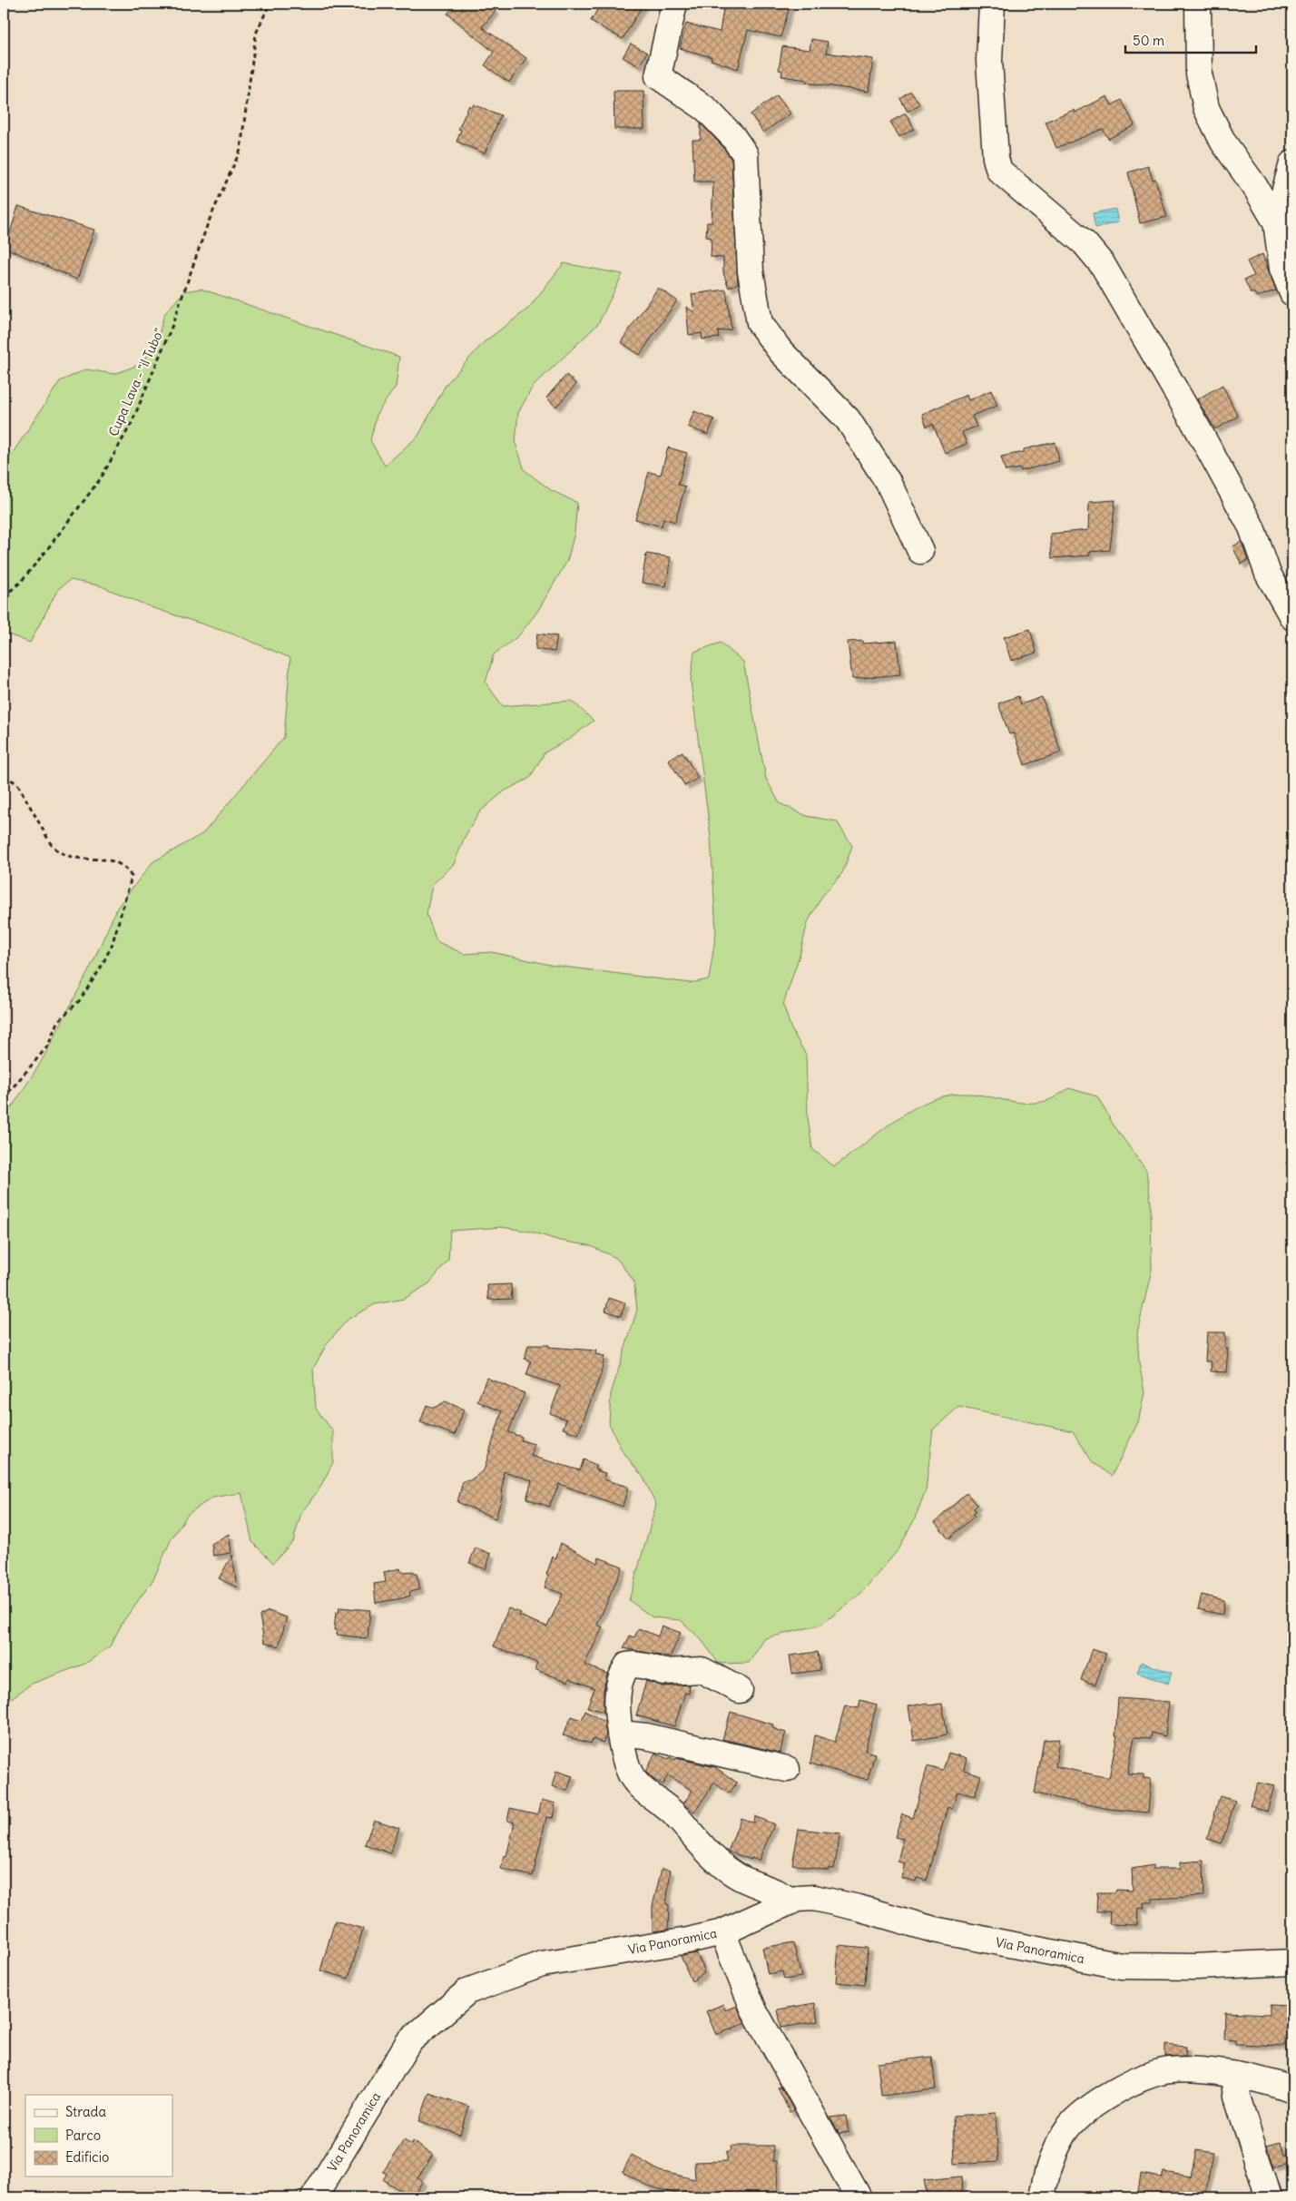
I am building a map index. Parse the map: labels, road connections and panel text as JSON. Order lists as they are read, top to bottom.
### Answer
{
  "streets": {
    "street": ["Via Panoramica"],
    "path": ["Cupa Lava - \"il Tubo\""]
  },
  "legend": ["Strada", "Parco", "Edificio"],
  "scale_bar": "50 m"
}
